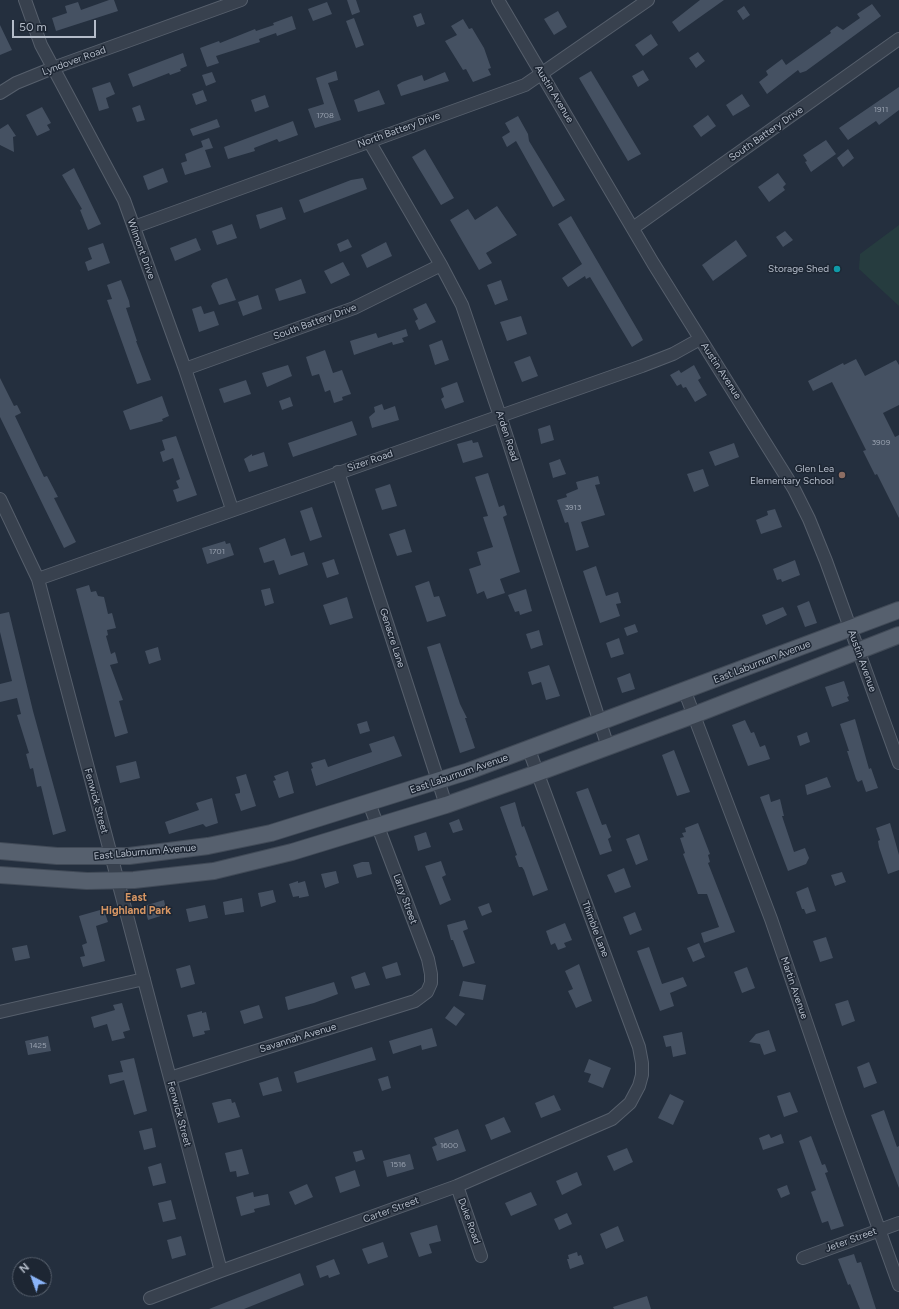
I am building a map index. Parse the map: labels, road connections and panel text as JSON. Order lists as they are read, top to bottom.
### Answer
{
  "streets": {
    "main road": ["East Laburnum Avenue"],
    "street": [
      "Lyndover Road",
      "Austin Avenue",
      "North Battery Drive",
      "South Battery Drive",
      "Wilmont Drive",
      "Arden Road",
      "Sizer Road",
      "Genacre Lane",
      "Fenwick Street",
      "Larry Street",
      "Thimble Lane",
      "Martin Avenue",
      "Savannah Avenue",
      "Carter Street",
      "Duke Road",
      "Jeter Street"
    ]
  },
  "crossings": [
    ["Lyndover Road", "Wilmont Drive"],
    ["Austin Avenue", "North Battery Drive"],
    ["Austin Avenue", "South Battery Drive"],
    ["Austin Avenue", "Sizer Road"],
    ["Austin Avenue", "East Laburnum Avenue"],
    ["North Battery Drive", "Wilmont Drive"],
    ["North Battery Drive", "Arden Road"],
    ["South Battery Drive", "Wilmont Drive"],
    ["South Battery Drive", "Arden Road"],
    ["Wilmont Drive", "Sizer Road"],
    ["Arden Road", "Sizer Road"],
    ["Arden Road", "East Laburnum Avenue"],
    ["Sizer Road", "Genacre Lane"],
    ["Sizer Road", "Fenwick Street"],
    ["Genacre Lane", "East Laburnum Avenue"],
    ["East Laburnum Avenue", "Fenwick Street"],
    ["East Laburnum Avenue", "Larry Street"],
    ["East Laburnum Avenue", "Thimble Lane"],
    ["East Laburnum Avenue", "Martin Avenue"],
    ["Fenwick Street", "Savannah Avenue"],
    ["Fenwick Street", "Carter Street"],
    ["Larry Street", "Savannah Avenue"],
    ["Thimble Lane", "Carter Street"],
    ["Martin Avenue", "Jeter Street"],
    ["Carter Street", "Duke Road"]
  ],
  "districts": ["East Highland Park"],
  "places": ["Storage Shed", "Glen Lea Elementary School"],
  "house_numbers": [
    "1911",
    "1708",
    "3909",
    "3913",
    "1701",
    "1425",
    "1600",
    "1516"
  ],
  "scale_bar": "50 m",
  "north": "top left"
}
